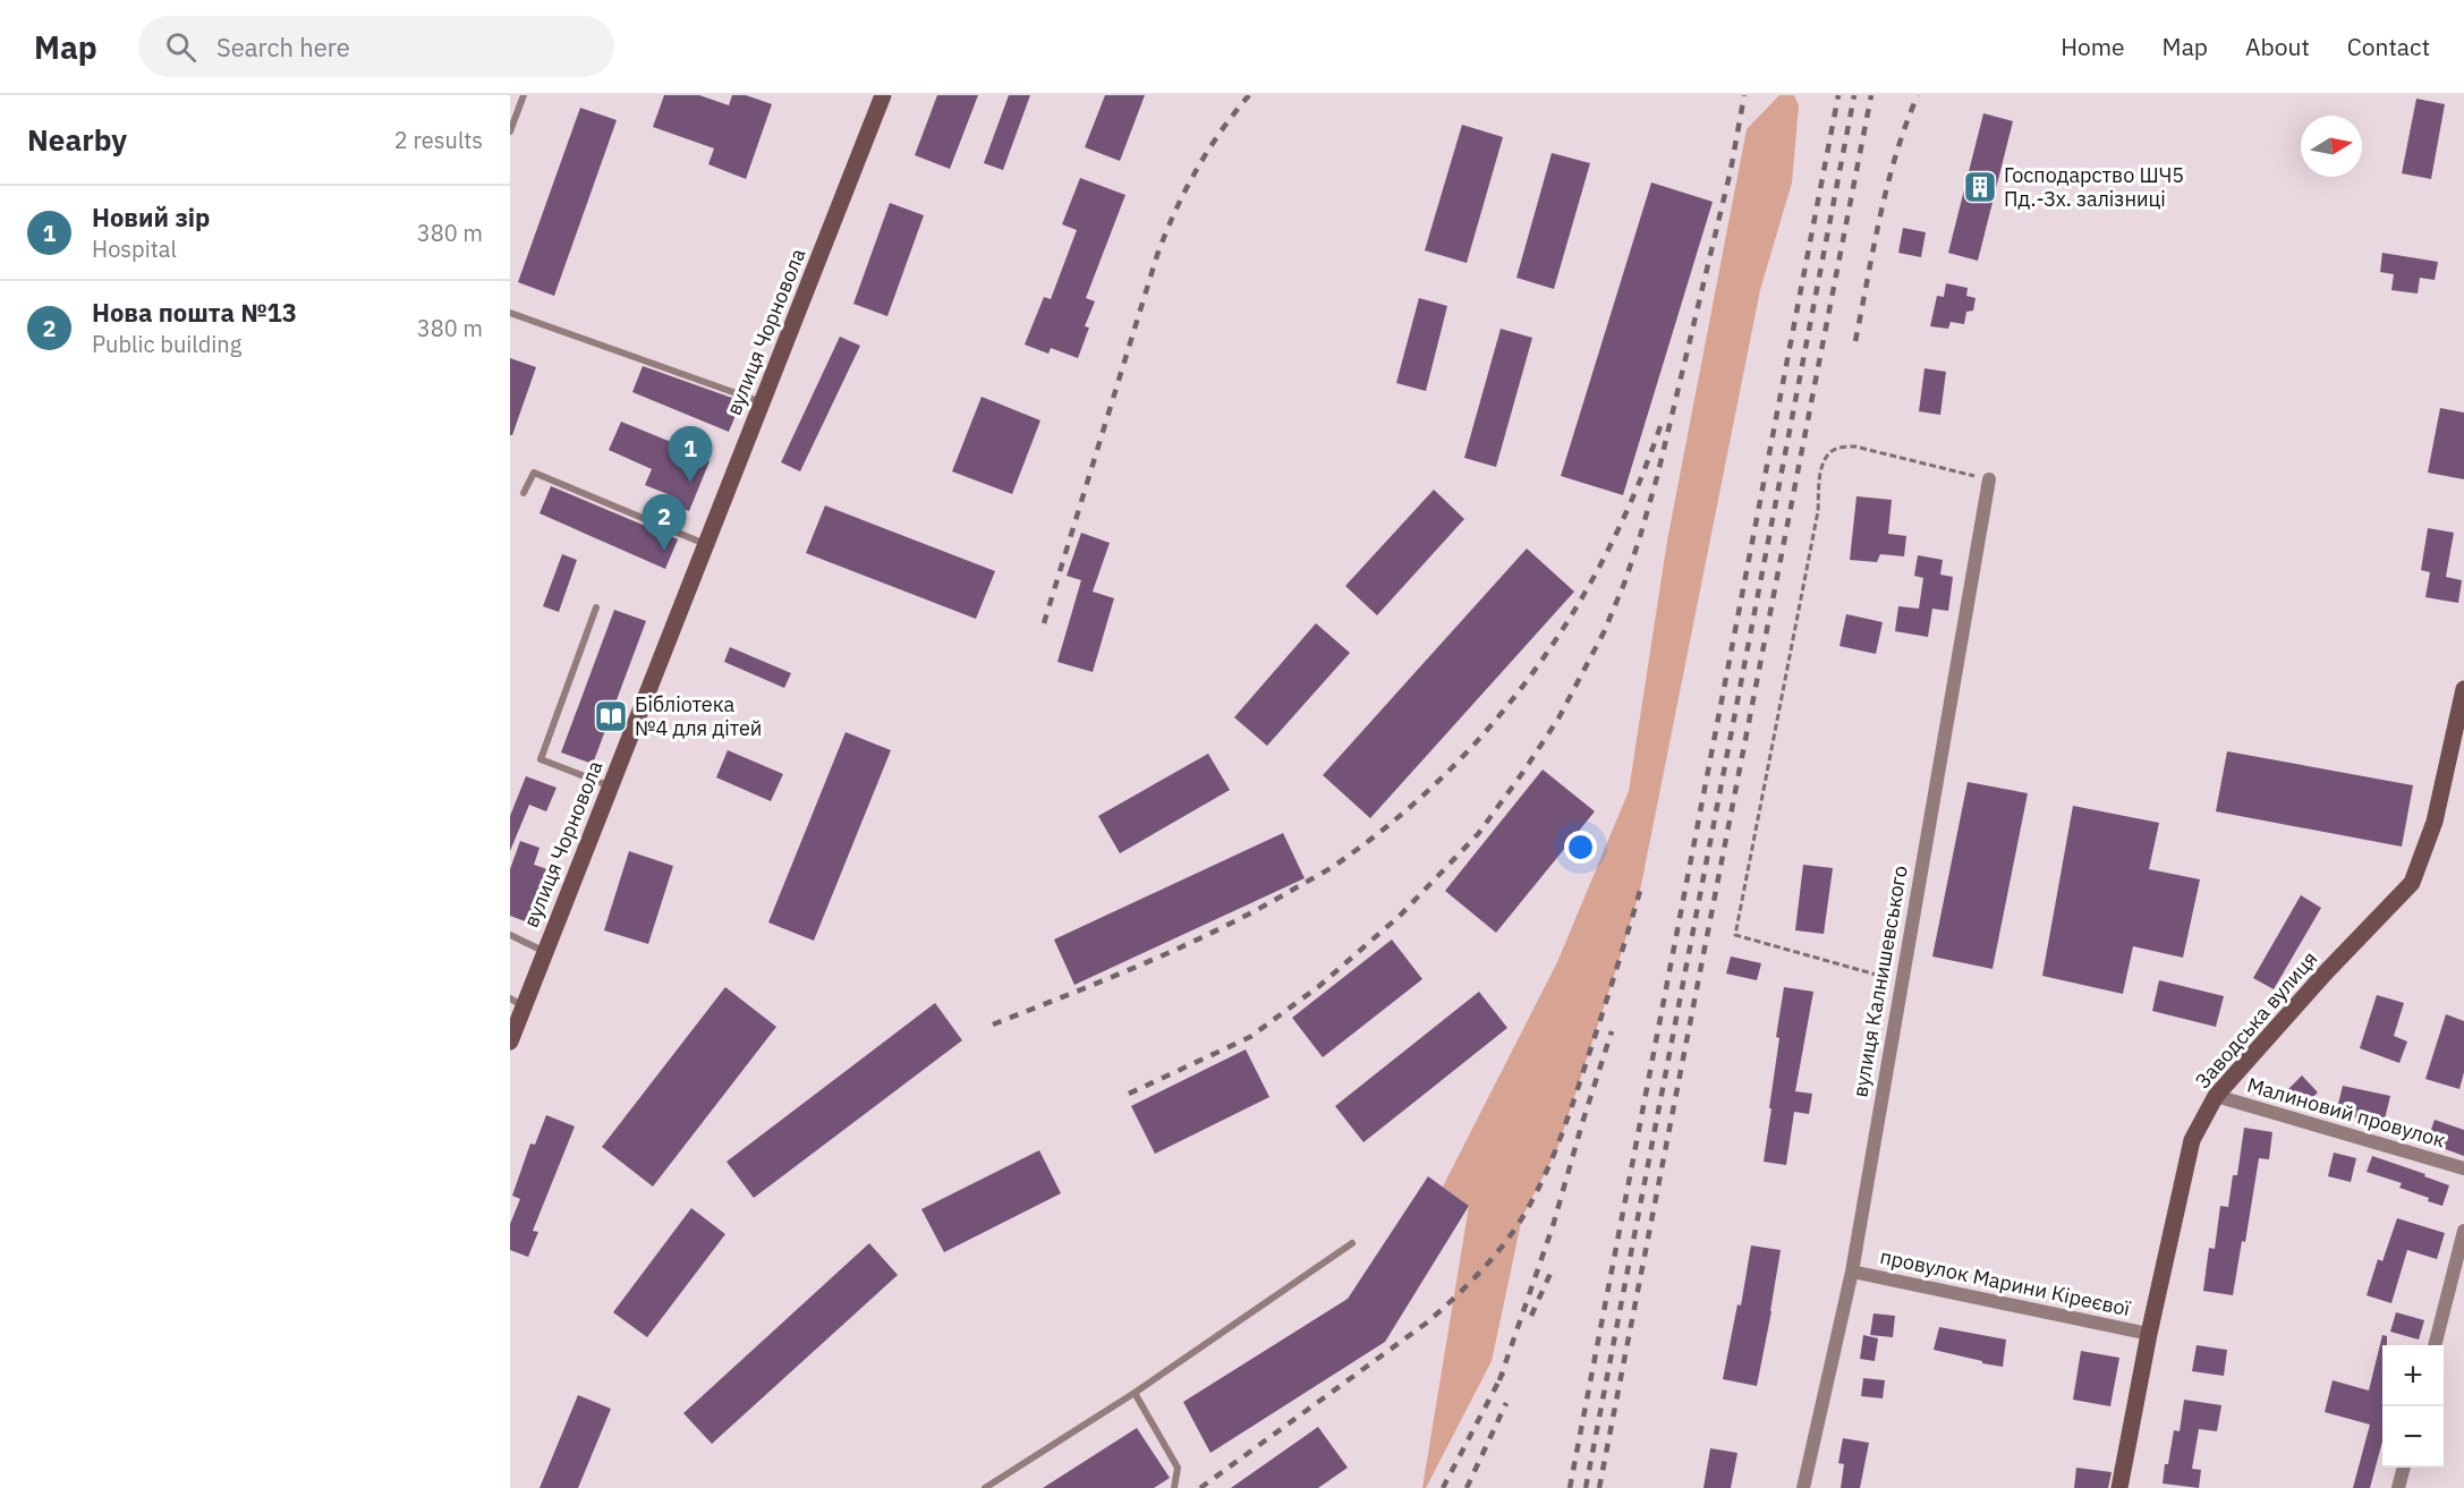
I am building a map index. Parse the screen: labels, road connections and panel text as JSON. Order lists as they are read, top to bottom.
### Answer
{
  "streets": {
    "street": [
      "вулиця Чорновола",
      "вулиця Калнишевського",
      "Заводська вулиця",
      "Малиновий провулок",
      "провулок Марини Кіреєвої"
    ]
  },
  "crossings": [
    ["вулиця Калнишевського", "провулок Марини Кіреєвої"],
    ["Заводська вулиця", "Малиновий провулок"],
    ["Заводська вулиця", "провулок Марини Кіреєвої"]
  ],
  "places": {
    "building": ["Господарство ШЧ5 Пд.-Зх. залізниці"],
    "library": ["Бібліотека №4 для дітей"]
  },
  "north": "right",
  "page": {
    "header": "Map",
    "search": "Search here",
    "nav": [
      "Home",
      "Map",
      "About",
      "Contact"
    ],
    "heading": ["Nearby", "2 results"],
    "list": [
      {
        "mark": "1",
        "name": "Новий зір",
        "note": "Hospital",
        "value": "380 m"
      },
      {
        "mark": "2",
        "name": "Нова пошта №13",
        "note": "Public building",
        "value": "380 m"
      }
    ],
    "pins": ["1", "2"],
    "map_buttons": ["+", "−"]
  }
}
